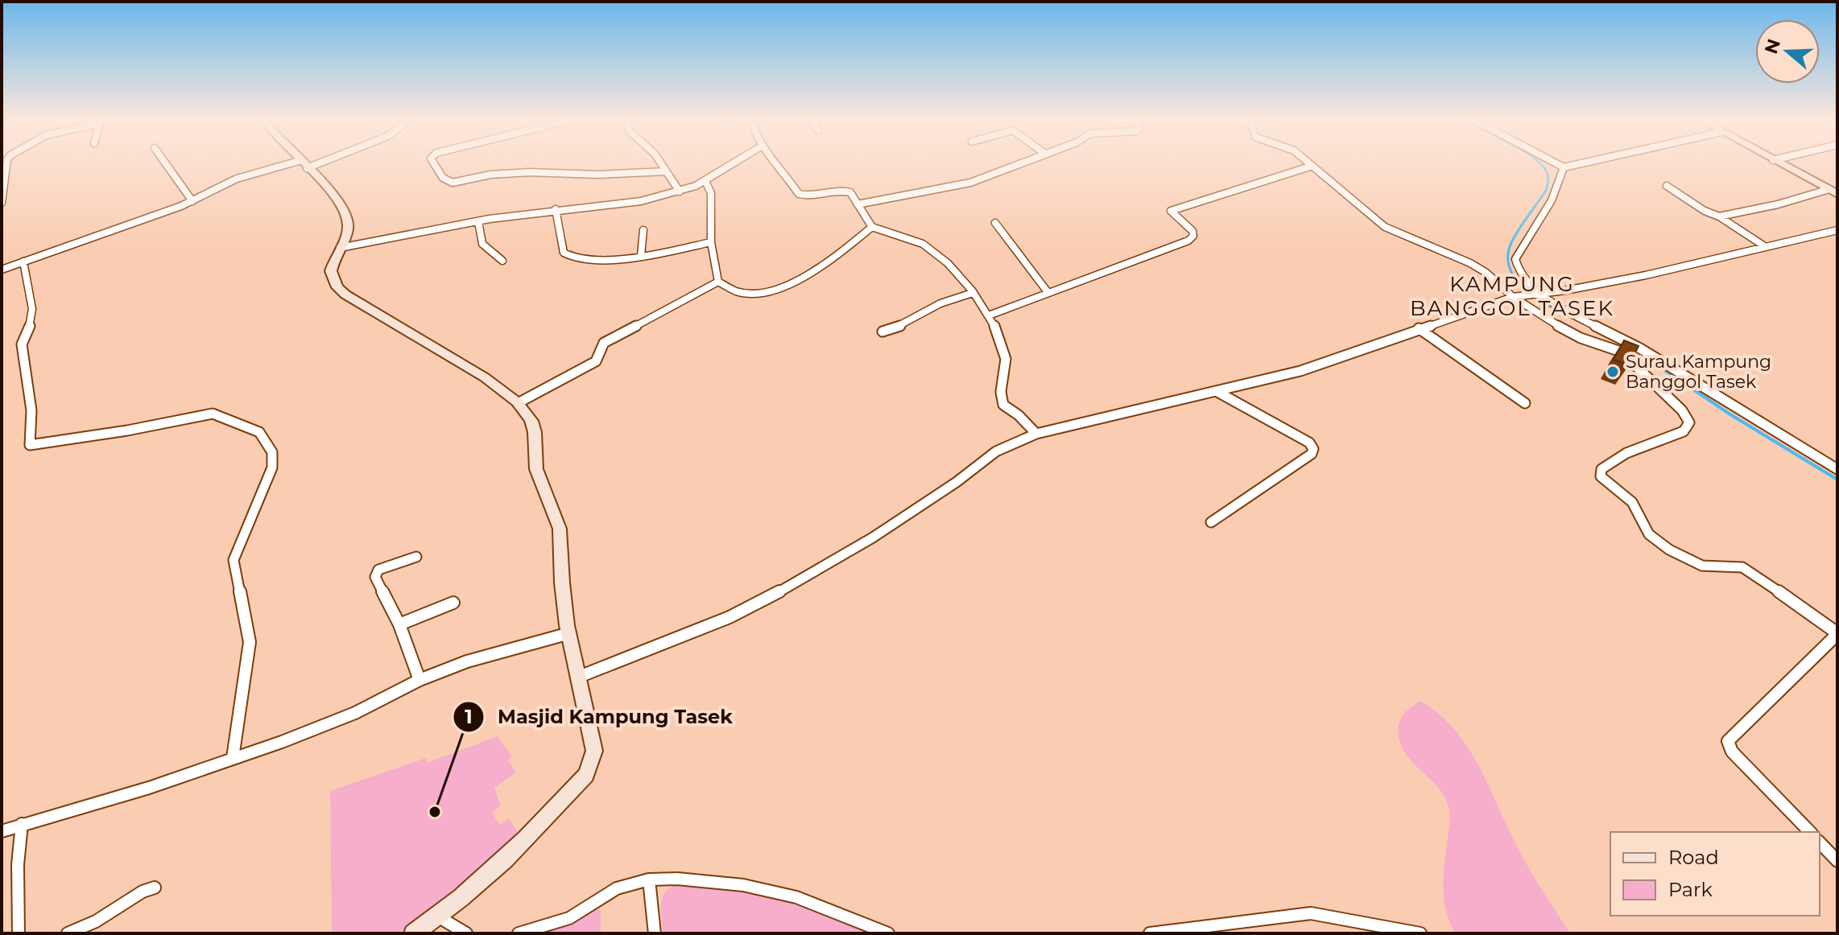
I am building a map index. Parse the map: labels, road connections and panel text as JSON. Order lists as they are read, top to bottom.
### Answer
{
  "districts": ["KAMPUNG BANGGOL TASEK"],
  "places": ["Surau Kampung Banggol Tasek", "Masjid Kampung Tasek"],
  "legend": ["Road", "Park"],
  "north": "left"
}
